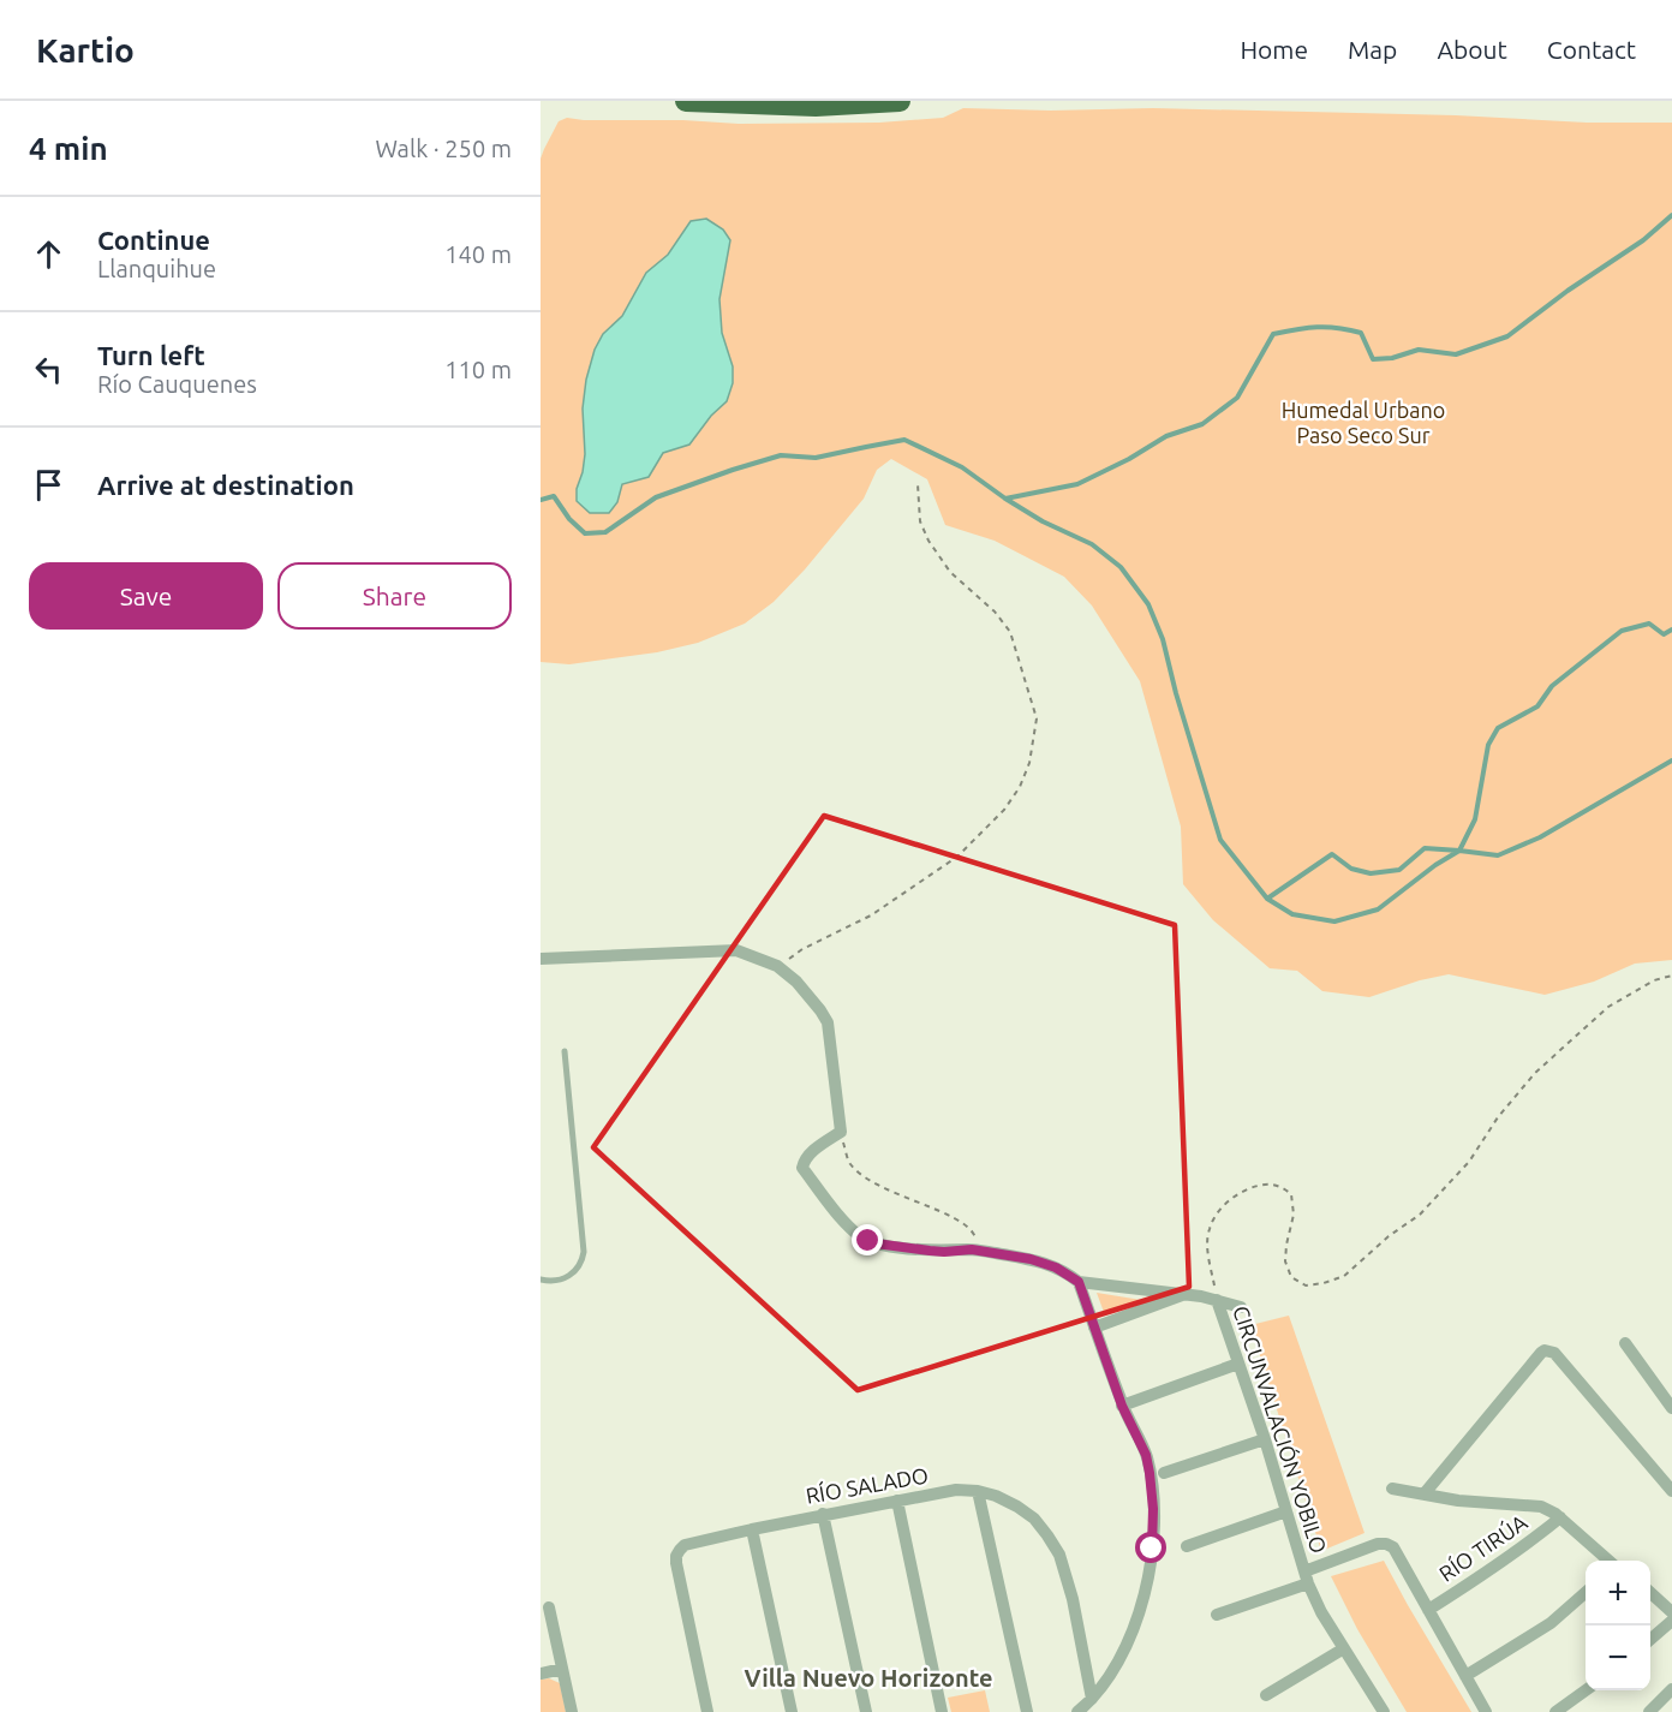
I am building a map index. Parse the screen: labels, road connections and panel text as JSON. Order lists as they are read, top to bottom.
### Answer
{
  "streets": {
    "street": ["CIRCUNVALACIÓN YOBILO", "RÍO SALADO", "RÍO TIRÚA"]
  },
  "crossings": [
    ["CIRCUNVALACIÓN YOBILO", "RÍO TIRÚA"]
  ],
  "districts": ["Villa Nuevo Horizonte"],
  "parks": ["Humedal Urbano Paso Seco Sur"],
  "page": {
    "header": "Kartio",
    "nav": [
      "Home",
      "Map",
      "About",
      "Contact"
    ],
    "heading": ["4 min", "Walk · 250 m"],
    "list": [
      ["Continue", "Llanquihue", "140 m"],
      ["Turn left", "Río Cauquenes", "110 m"],
      "Arrive at destination"
    ],
    "buttons": ["Save", "Share"],
    "map_buttons": ["+", "−"]
  }
}
